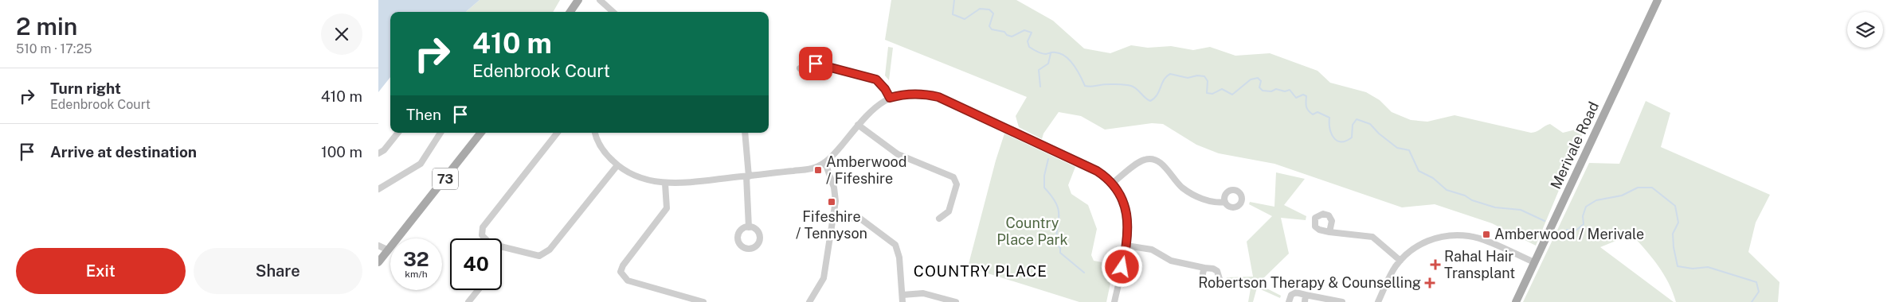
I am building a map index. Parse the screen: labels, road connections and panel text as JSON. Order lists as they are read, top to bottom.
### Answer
{
  "streets": {
    "main road": ["Merivale Road", "73"]
  },
  "districts": ["COUNTRY PLACE"],
  "parks": ["Country Place Park"],
  "places": {
    "transit": ["Amberwood / Fifeshire", "Fifeshire / Tennyson", "Amberwood / Merivale"],
    "health": ["Rahal Hair Transplant", "Robertson Therapy & Counselling"]
  },
  "page": {
    "heading": ["2 min", "510 m · 17:25"],
    "turn": ["410 m", "Edenbrook Court"],
    "list": [
      {
        "name": "Turn right",
        "note": "Edenbrook Court",
        "value": "410 m"
      },
      {
        "name": "Arrive at destination",
        "value": "100 m"
      }
    ],
    "then": "Then",
    "speed": "32 km/h",
    "limit": "40",
    "buttons": ["Exit", "Share"]
  }
}
